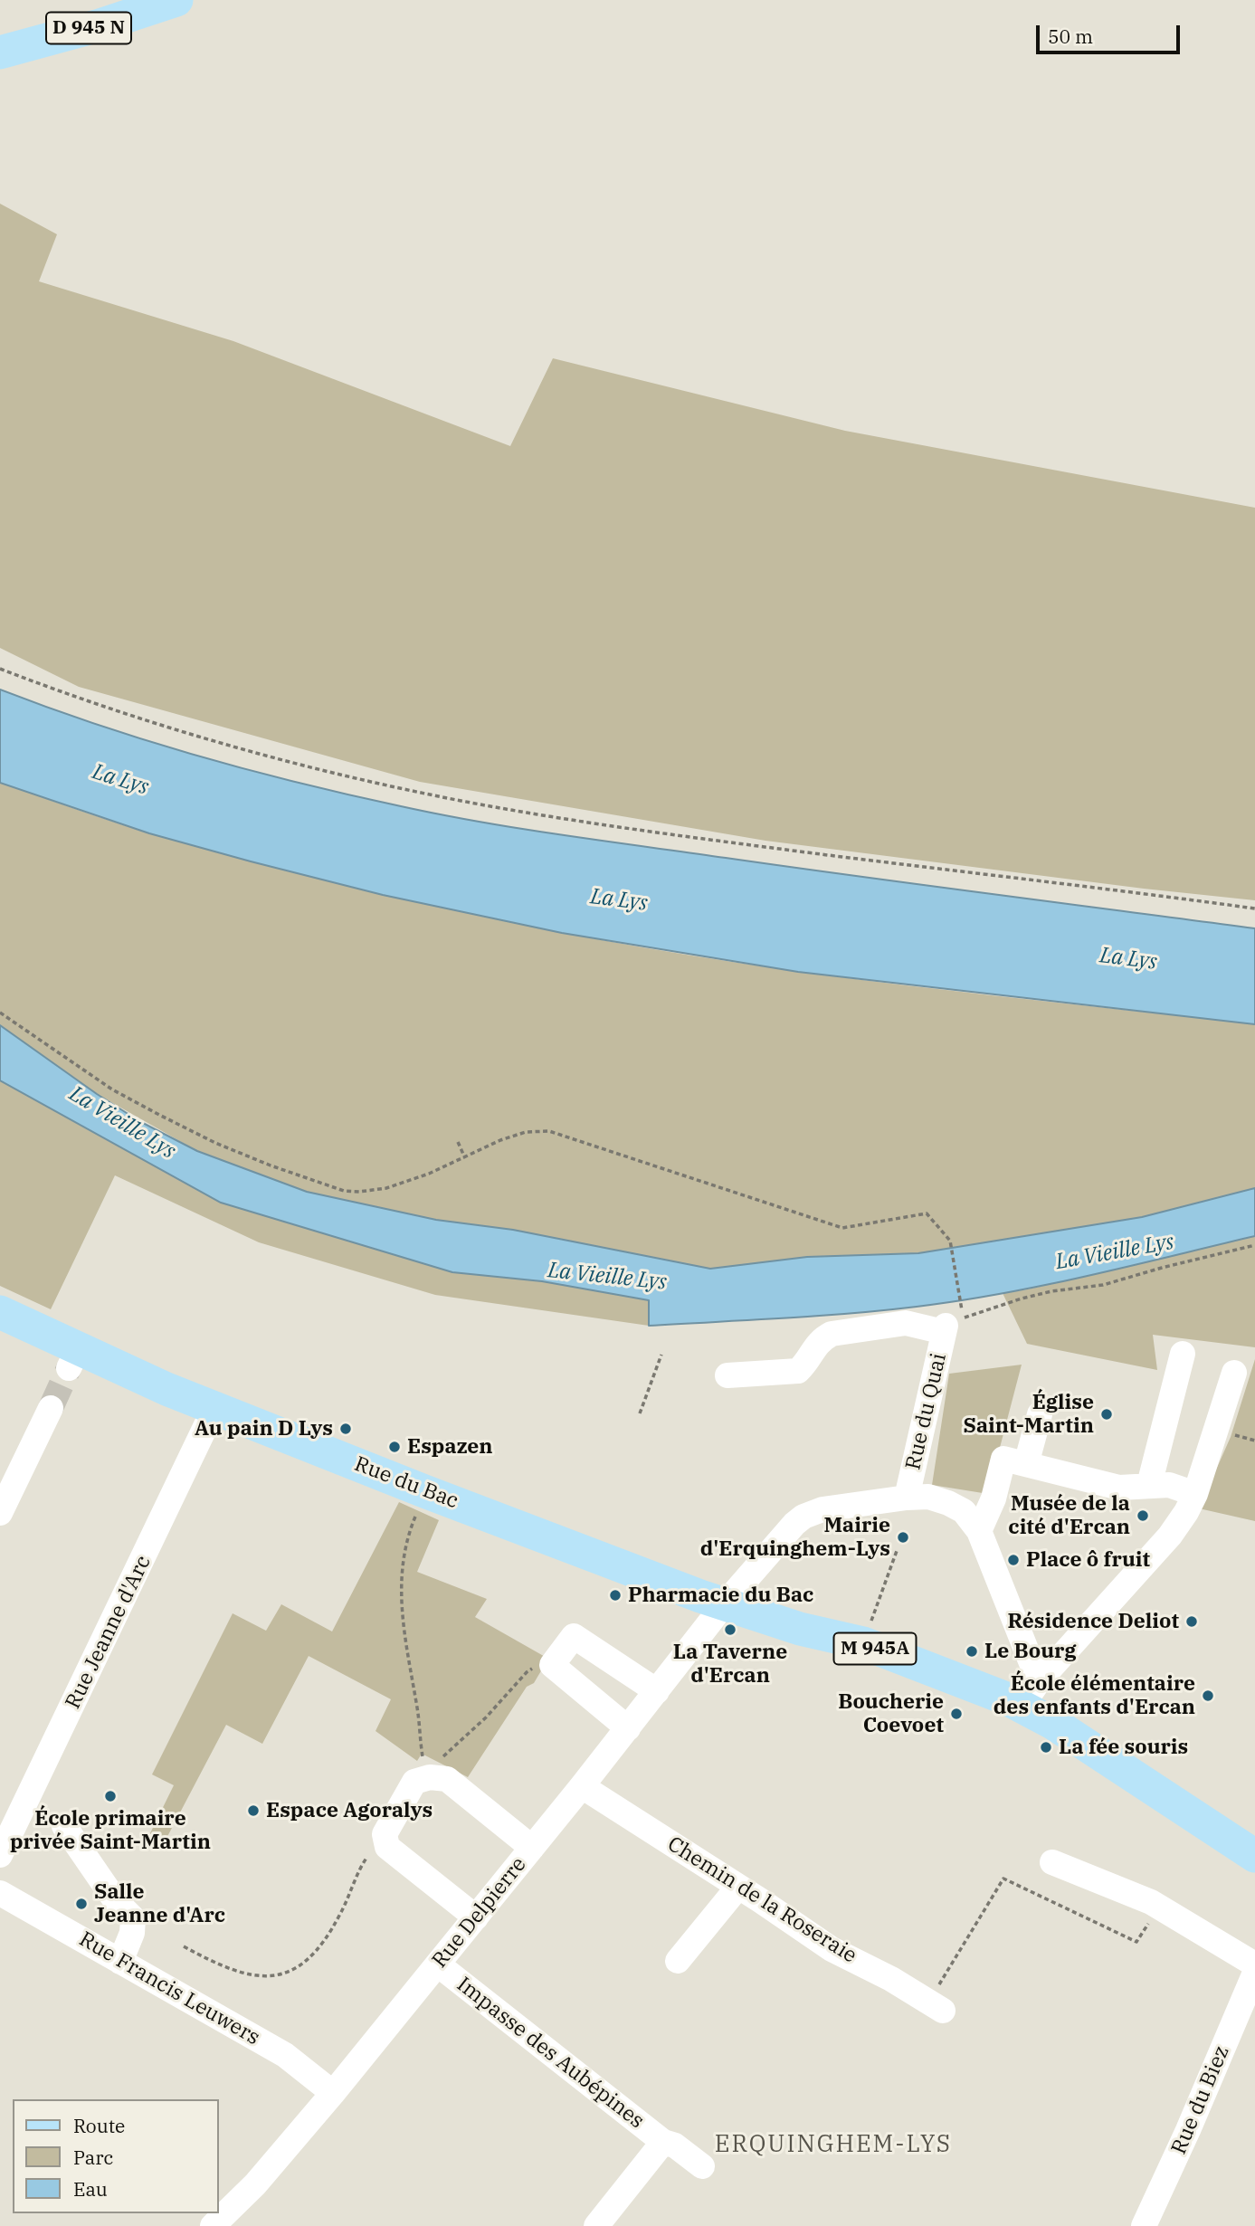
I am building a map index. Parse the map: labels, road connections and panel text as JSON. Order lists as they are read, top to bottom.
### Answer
{
  "streets": {
    "main road": ["D 945 N", "Rue du Bac", "M 945A"],
    "street": [
      "Rue du Quai",
      "Rue Jeanne d'Arc",
      "Chemin de la Roseraie",
      "Rue Delpierre",
      "Rue Francis Leuwers",
      "Impasse des Aubépines",
      "Rue du Biez"
    ]
  },
  "crossings": [
    ["Rue du Quai", "Rue Delpierre"],
    ["Rue du Bac", "Rue Jeanne d'Arc"],
    ["Rue du Bac", "M 945A"],
    ["Rue du Bac", "Rue Delpierre"],
    ["M 945A", "Rue Delpierre"],
    ["Chemin de la Roseraie", "Rue Delpierre"],
    ["Rue Delpierre", "Rue Francis Leuwers"],
    ["Rue Delpierre", "Impasse des Aubépines"]
  ],
  "districts": ["ERQUINGHEM-LYS"],
  "water": ["La Lys", "La Vieille Lys"],
  "places": [
    "Église Saint-Martin",
    "Au pain D Lys",
    "Espazen",
    "Musée de la cité d'Ercan",
    "Mairie d'Erquinghem-Lys",
    "Place ô fruit",
    "Pharmacie du Bac",
    "Résidence Deliot",
    "La Taverne d'Ercan",
    "Le Bourg",
    "École élémentaire des enfants d'Ercan",
    "Boucherie Coevoet",
    "La fée souris",
    "École primaire privée Saint-Martin",
    "Espace Agoralys",
    "Salle Jeanne d'Arc"
  ],
  "legend": ["Route", "Parc", "Eau"],
  "scale_bar": "50 m"
}
